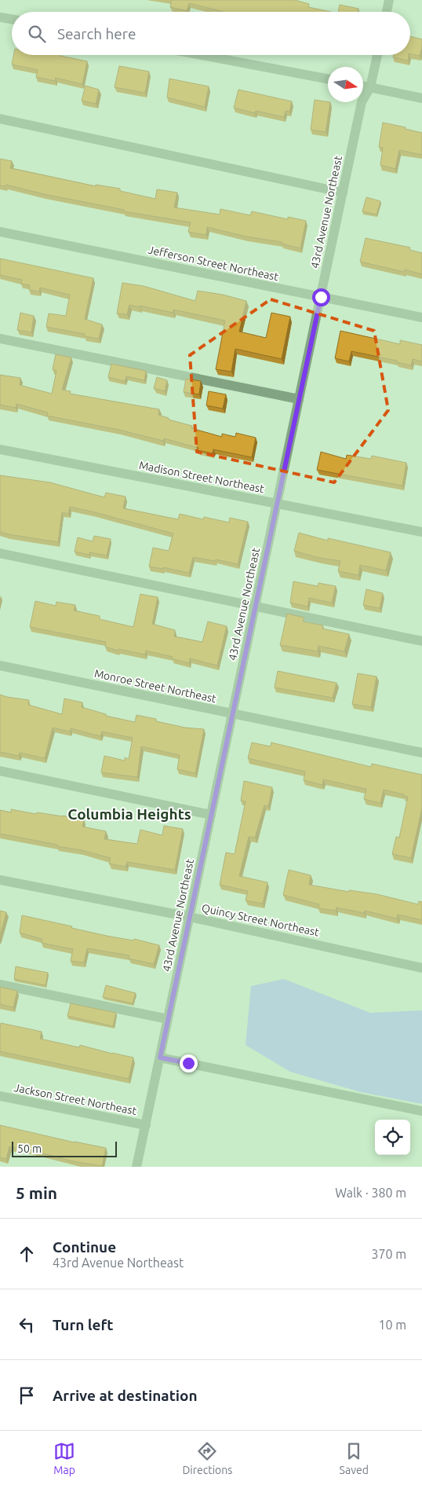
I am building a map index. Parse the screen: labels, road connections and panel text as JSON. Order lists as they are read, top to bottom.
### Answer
{
  "streets": {
    "street": [
      "43rd Avenue Northeast",
      "Jefferson Street Northeast",
      "Madison Street Northeast",
      "Monroe Street Northeast",
      "Quincy Street Northeast",
      "Jackson Street Northeast"
    ]
  },
  "crossings": [
    ["43rd Avenue Northeast", "Jefferson Street Northeast"],
    ["43rd Avenue Northeast", "Madison Street Northeast"],
    ["43rd Avenue Northeast", "Monroe Street Northeast"],
    ["43rd Avenue Northeast", "Quincy Street Northeast"],
    ["43rd Avenue Northeast", "Jackson Street Northeast"]
  ],
  "districts": ["Columbia Heights"],
  "scale_bar": "50 m",
  "north": "right",
  "page": {
    "search": "Search here",
    "scale": "50 m",
    "heading": ["5 min", "Walk · 380 m"],
    "list": [
      ["Continue", "43rd Avenue Northeast", "370 m"],
      ["Turn left", "10 m"],
      "Arrive at destination"
    ],
    "nav": ["Map", "Directions", "Saved"]
  }
}
